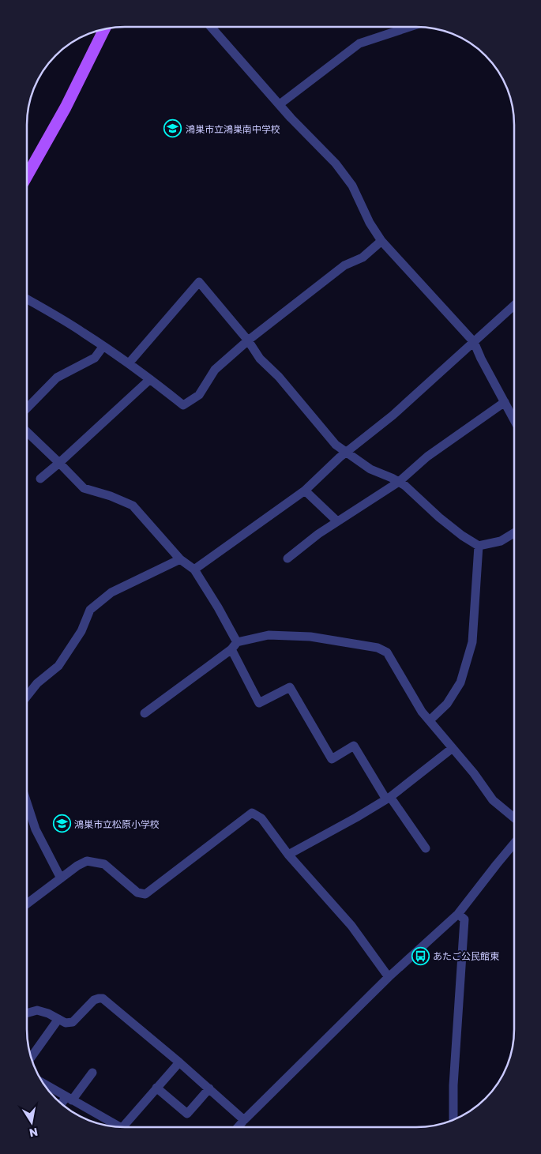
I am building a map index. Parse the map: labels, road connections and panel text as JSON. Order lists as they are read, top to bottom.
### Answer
{
  "places": {
    "school or university": ["鴻巣市立鴻巣南中学校", "鴻巣市立松原小学校"],
    "bus stop": ["あたご公民館東"]
  },
  "north": "bottom"
}
